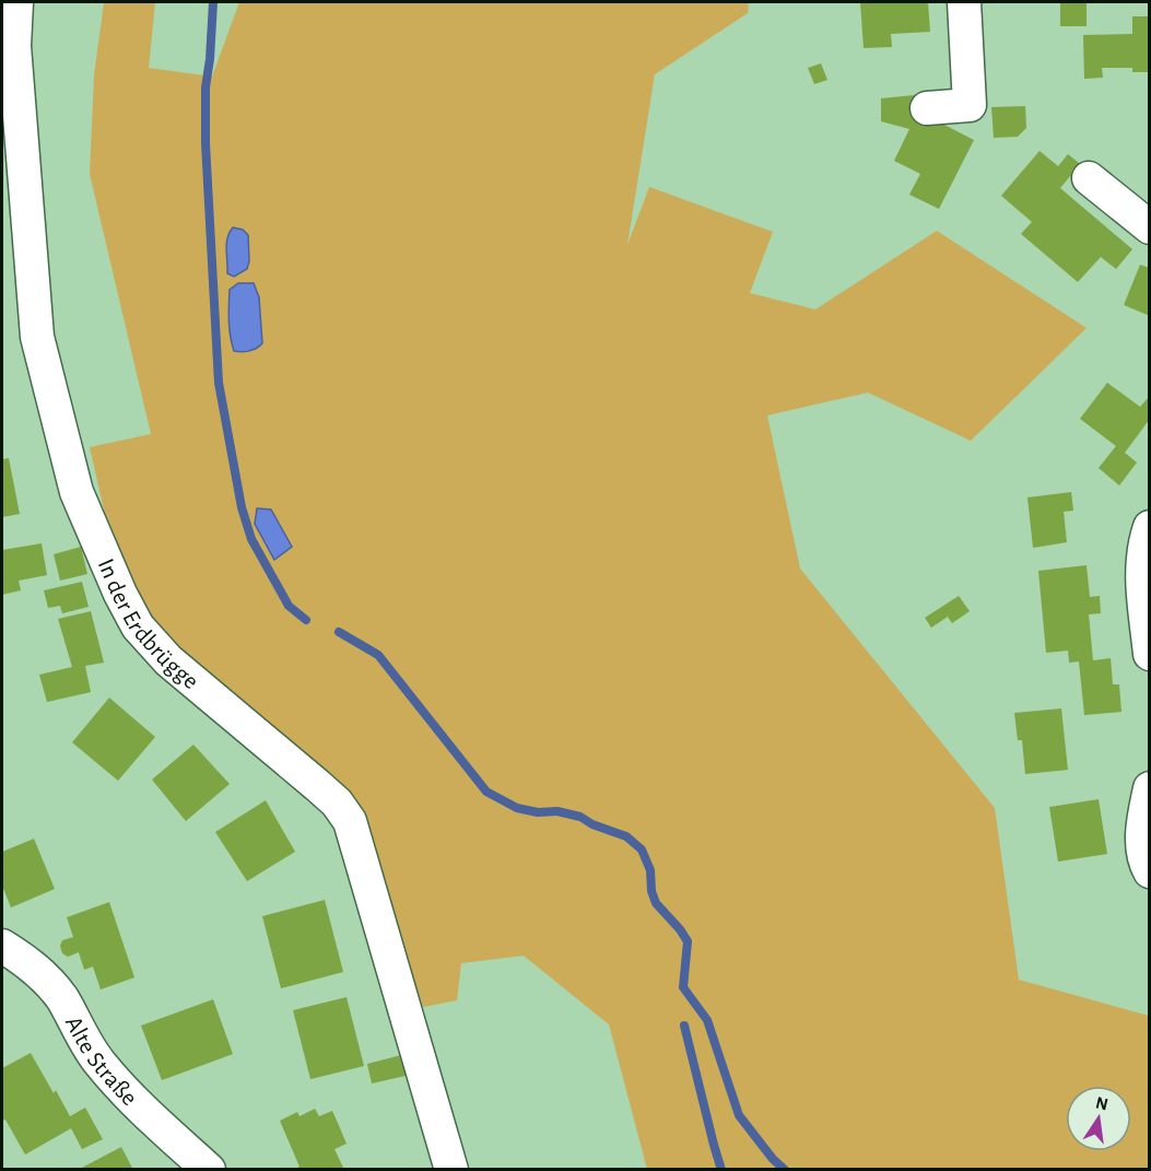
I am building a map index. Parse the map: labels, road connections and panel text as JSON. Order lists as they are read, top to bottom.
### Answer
{
  "streets": {
    "street": ["In der Erdbrügge", "Alte Straße"]
  },
  "north": "top"
}
